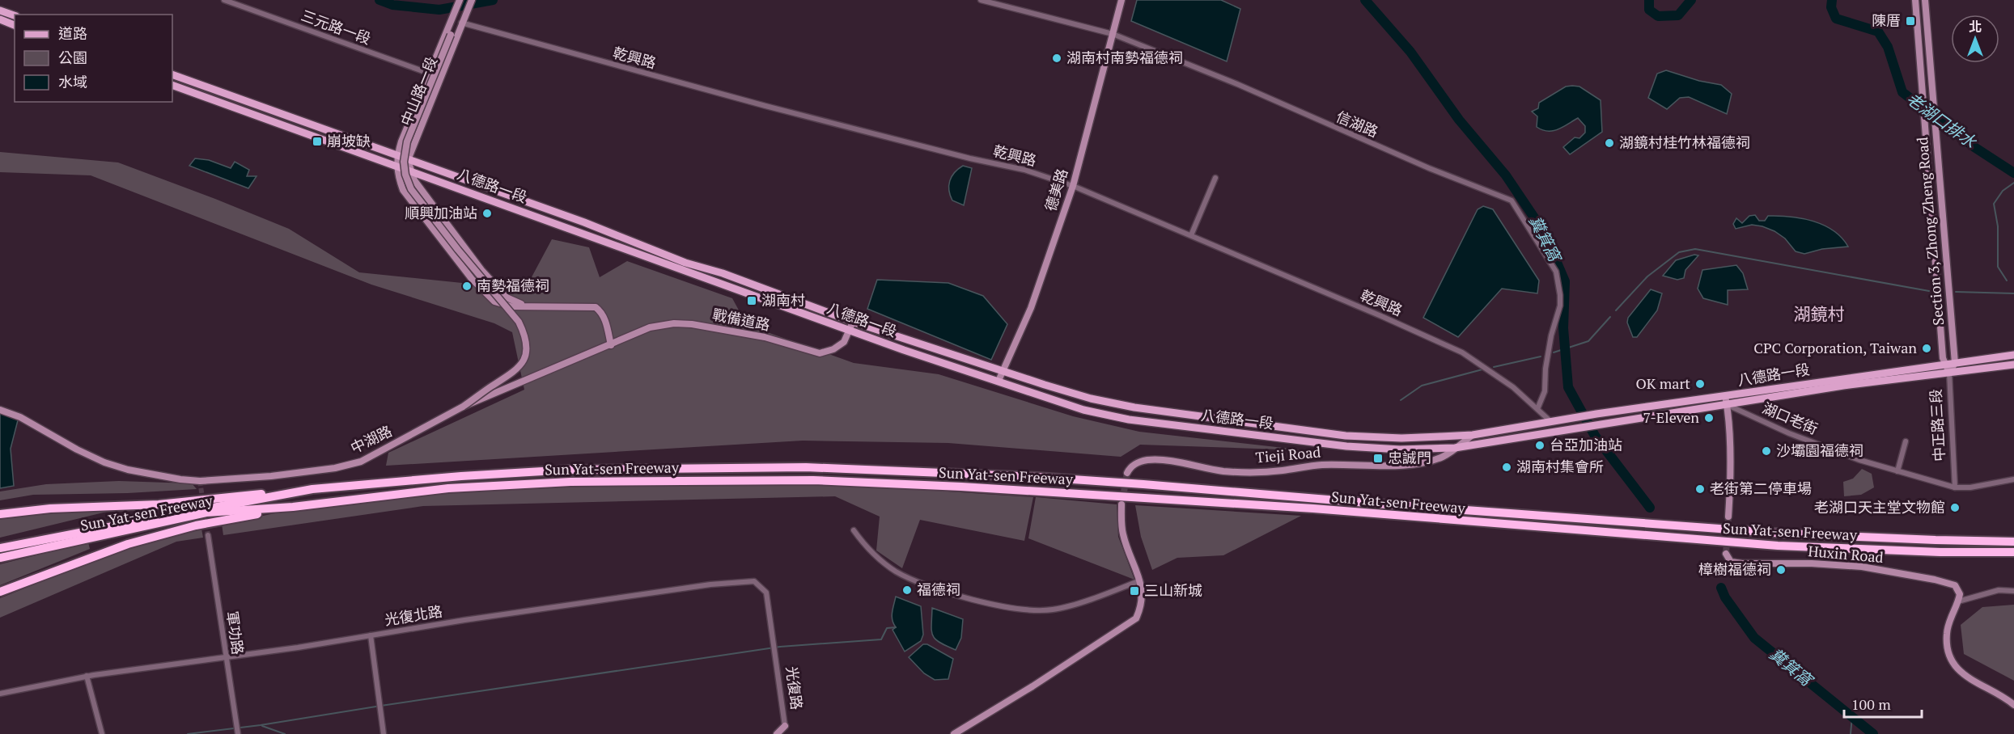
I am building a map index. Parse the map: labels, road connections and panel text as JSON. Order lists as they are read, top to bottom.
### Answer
{
  "streets": {
    "highway": ["Sun Yat-sen Freeway"],
    "main road": ["八德路一段"],
    "street": [
      "三元路一段",
      "乾興路",
      "中山路一段",
      "信湖路",
      "德美路",
      "Section 3, Zhong Zheng Road",
      "戰備道路",
      "湖口老街",
      "中正路三段",
      "中湖路",
      "Tieji Road",
      "Huxin Road",
      "光復北路",
      "軍功路",
      "光復路"
    ]
  },
  "crossings": [
    ["三元路一段", "中山路一段"],
    ["乾興路", "中山路一段"],
    ["乾興路", "信湖路"],
    ["乾興路", "八德路一段"],
    ["乾興路", "德美路"],
    ["中山路一段", "八德路一段"],
    ["信湖路", "德美路"],
    ["八德路一段", "德美路"],
    ["八德路一段", "Section 3, Zhong Zheng Road"],
    ["八德路一段", "戰備道路"],
    ["八德路一段", "湖口老街"],
    ["八德路一段", "中正路三段"],
    ["八德路一段", "Tieji Road"],
    ["戰備道路", "中湖路"],
    ["湖口老街", "中正路三段"],
    ["光復北路", "軍功路"],
    ["光復北路", "光復路"]
  ],
  "districts": ["湖鏡村"],
  "water": ["老湖口排水", "糞箕窩"],
  "places": {
    "transit": [
      "陳厝",
      "崩坡缺",
      "湖南村",
      "忠誠門",
      "三山新城"
    ],
    "other": [
      "湖南村南勢福德祠",
      "湖鏡村桂竹林福德祠",
      "順興加油站",
      "南勢福德祠",
      "CPC Corporation, Taiwan",
      "OK mart",
      "7-Eleven",
      "台亞加油站",
      "沙壩園福德祠",
      "湖南村集會所",
      "老街第二停車場",
      "老湖口天主堂文物館",
      "樟樹福德祠",
      "福德祠"
    ]
  },
  "legend": ["道路", "公園", "水域"],
  "scale_bar": "100 m",
  "north": "top"
}
